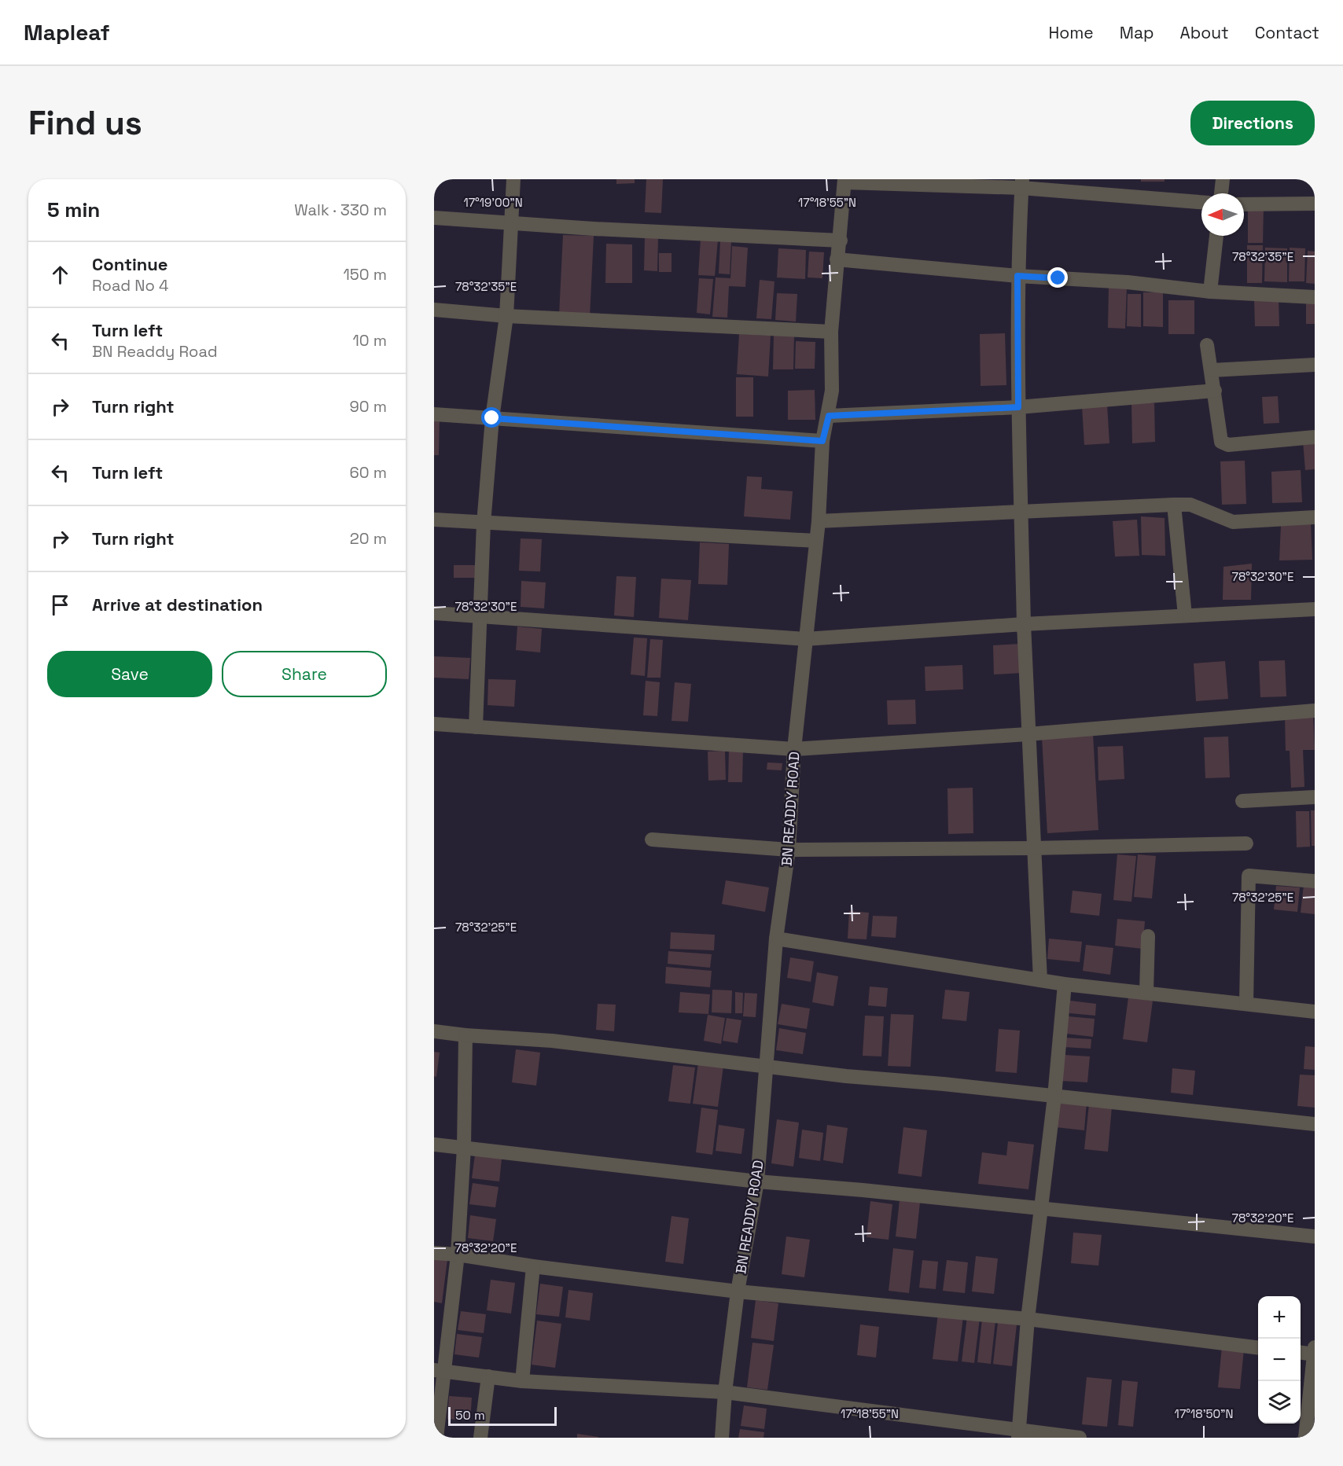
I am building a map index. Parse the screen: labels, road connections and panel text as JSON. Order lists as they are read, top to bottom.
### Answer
{
  "streets": {
    "street": ["BN READDY ROAD"]
  },
  "scale_bar": "50 m",
  "north": "left",
  "page": {
    "header": "Mapleaf",
    "nav": [
      "Home",
      "Map",
      "About",
      "Contact"
    ],
    "buttons": [
      "Directions",
      ["Save", "Share"]
    ],
    "title": "Find us",
    "heading": ["5 min", "Walk · 330 m"],
    "list": [
      ["Continue", "Road No 4", "150 m"],
      ["Turn left", "BN Readdy Road", "10 m"],
      ["Turn right", "90 m"],
      ["Turn left", "60 m"],
      ["Turn right", "20 m"],
      "Arrive at destination"
    ],
    "map_buttons": ["+", "−"],
    "scale": "50 m"
  },
  "coordinates": [
    "17°19'00\"N",
    "17°18'55\"N",
    "78°32'35\"E",
    "78°32'30\"E",
    "78°32'25\"E",
    "78°32'20\"E",
    "17°18'50\"N"
  ]
}
